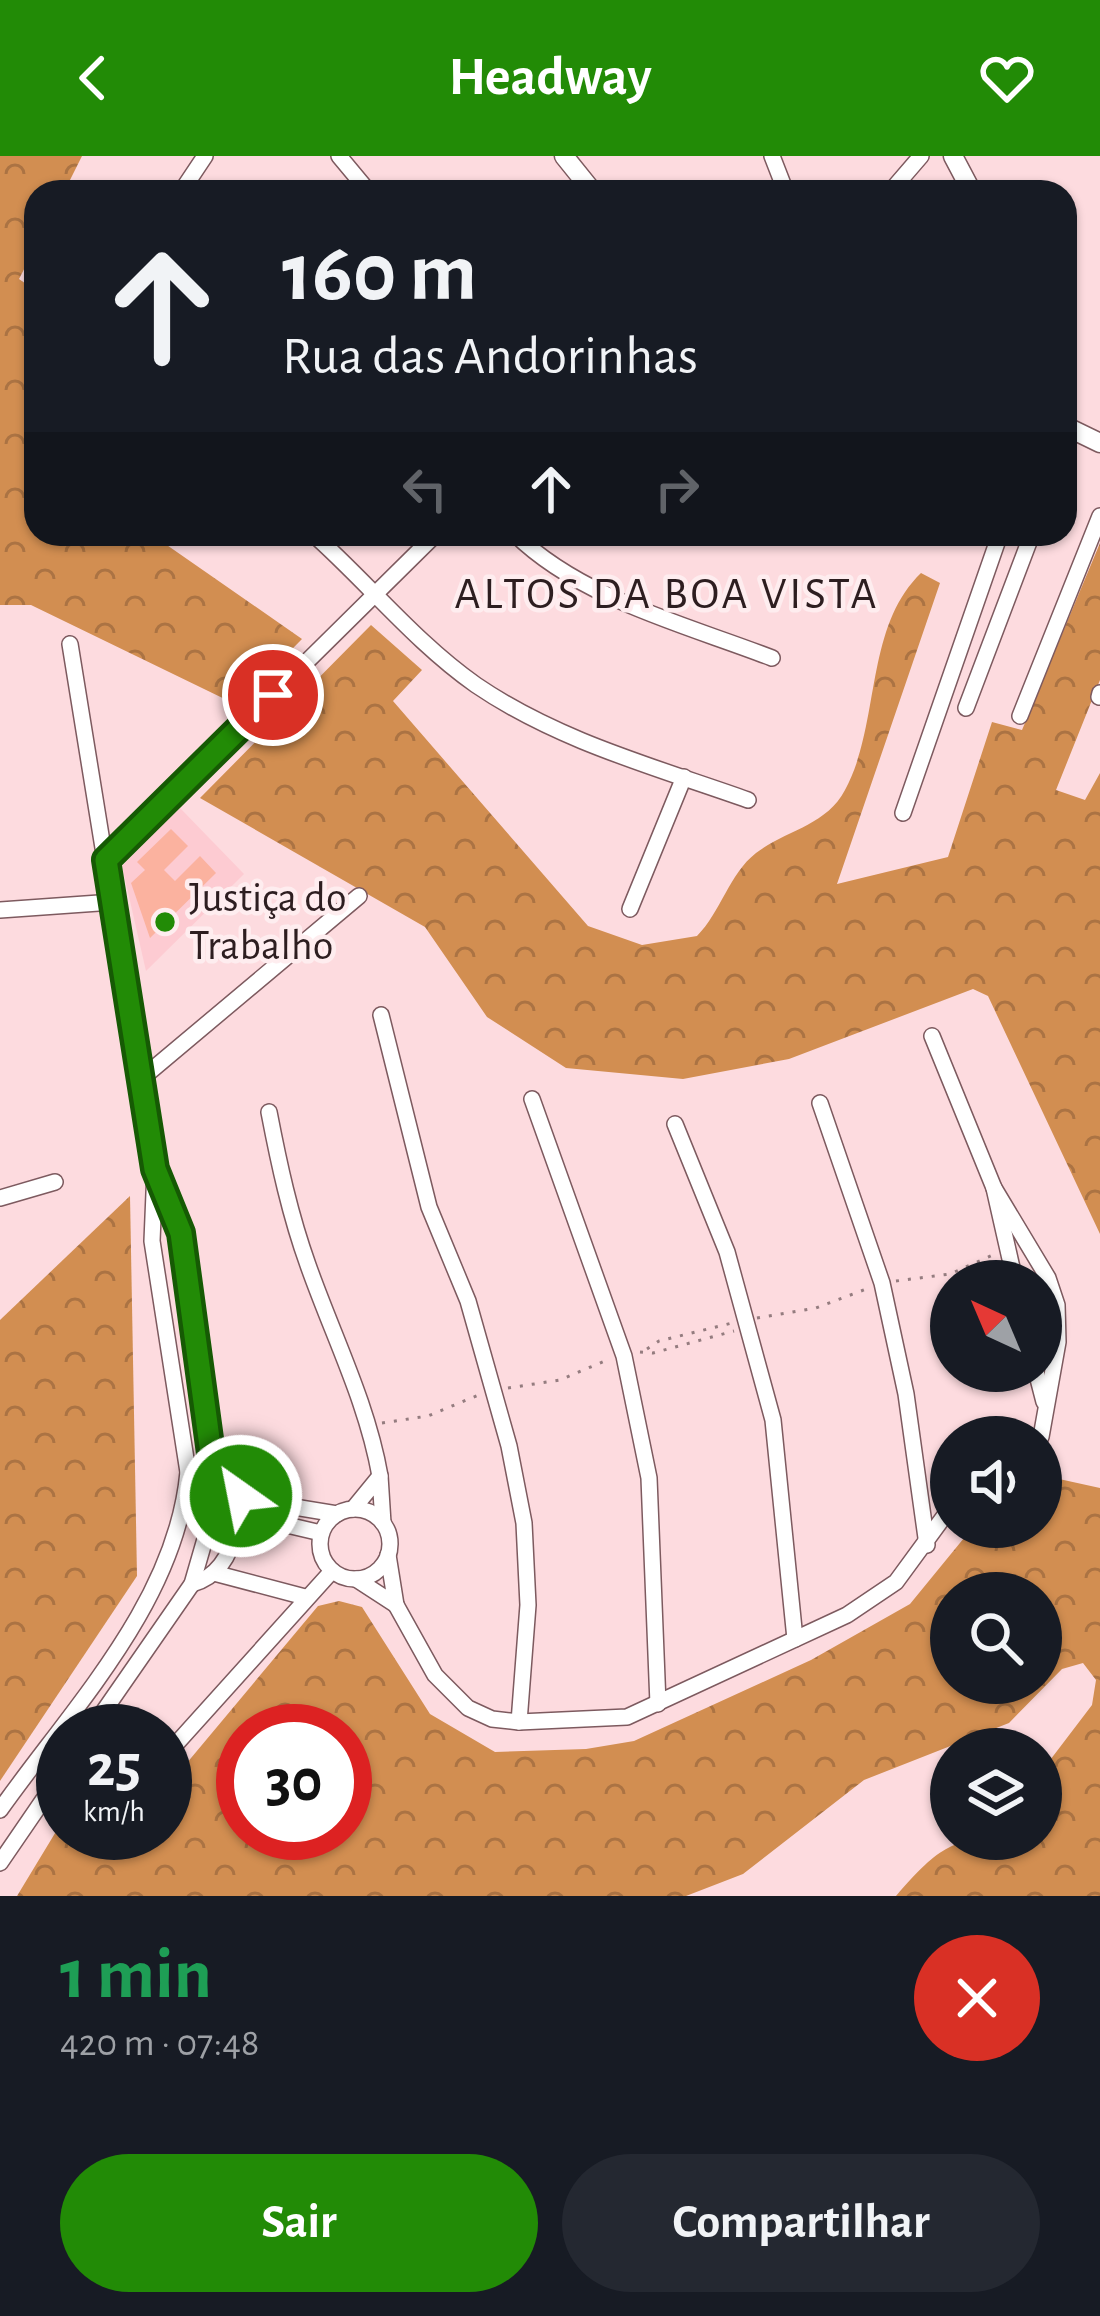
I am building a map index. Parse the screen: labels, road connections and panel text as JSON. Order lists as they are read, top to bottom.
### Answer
{
  "districts": ["ALTOS DA BOA VISTA"],
  "places": ["Justiça do Trabalho"],
  "north": "top left",
  "page": {
    "header": "Headway",
    "turn": ["160 m", "Rua das Andorinhas"],
    "speed": "25 km/h",
    "limit": "30",
    "heading": ["1 min", "420 m · 07:48"],
    "buttons": ["Sair", "Compartilhar"]
  }
}
